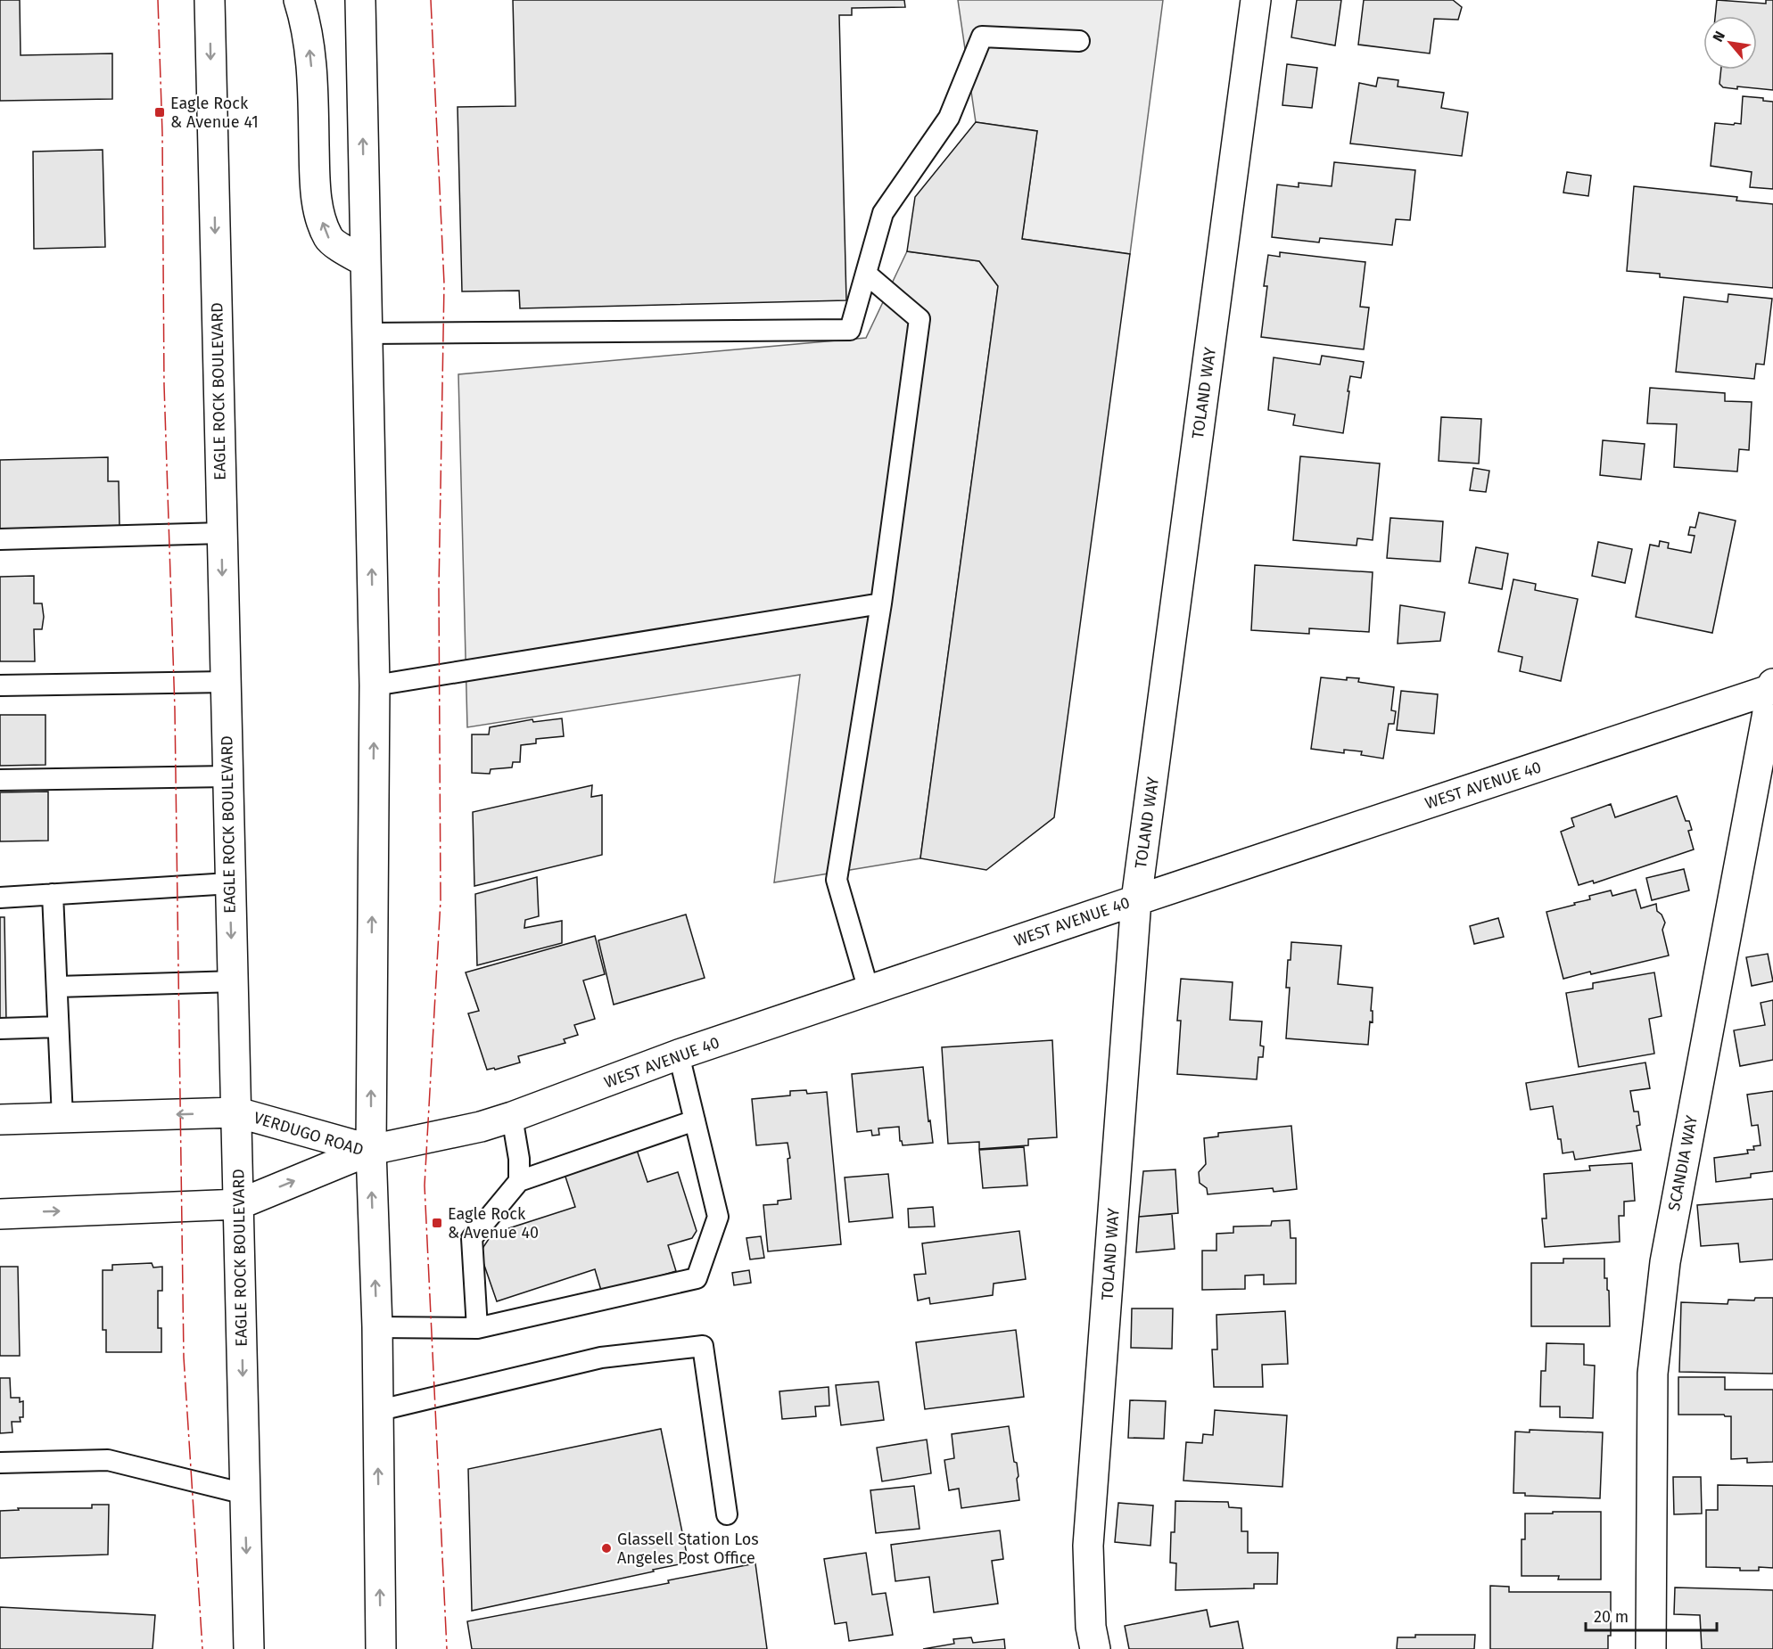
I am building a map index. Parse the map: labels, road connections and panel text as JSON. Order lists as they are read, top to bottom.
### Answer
{
  "streets": {
    "main road": [
      "EAGLE ROCK BOULEVARD",
      "TOLAND WAY",
      "WEST AVENUE 40",
      "VERDUGO ROAD",
      "SCANDIA WAY"
    ]
  },
  "crossings": [
    ["EAGLE ROCK BOULEVARD", "VERDUGO ROAD"],
    ["TOLAND WAY", "WEST AVENUE 40"],
    ["WEST AVENUE 40", "VERDUGO ROAD"],
    ["WEST AVENUE 40", "SCANDIA WAY"]
  ],
  "places": {
    "transit": ["Eagle Rock & Avenue 41", "Eagle Rock & Avenue 40"],
    "other": ["Glassell Station Los Angeles Post Office"]
  },
  "scale_bar": "20 m",
  "north": "top left"
}
